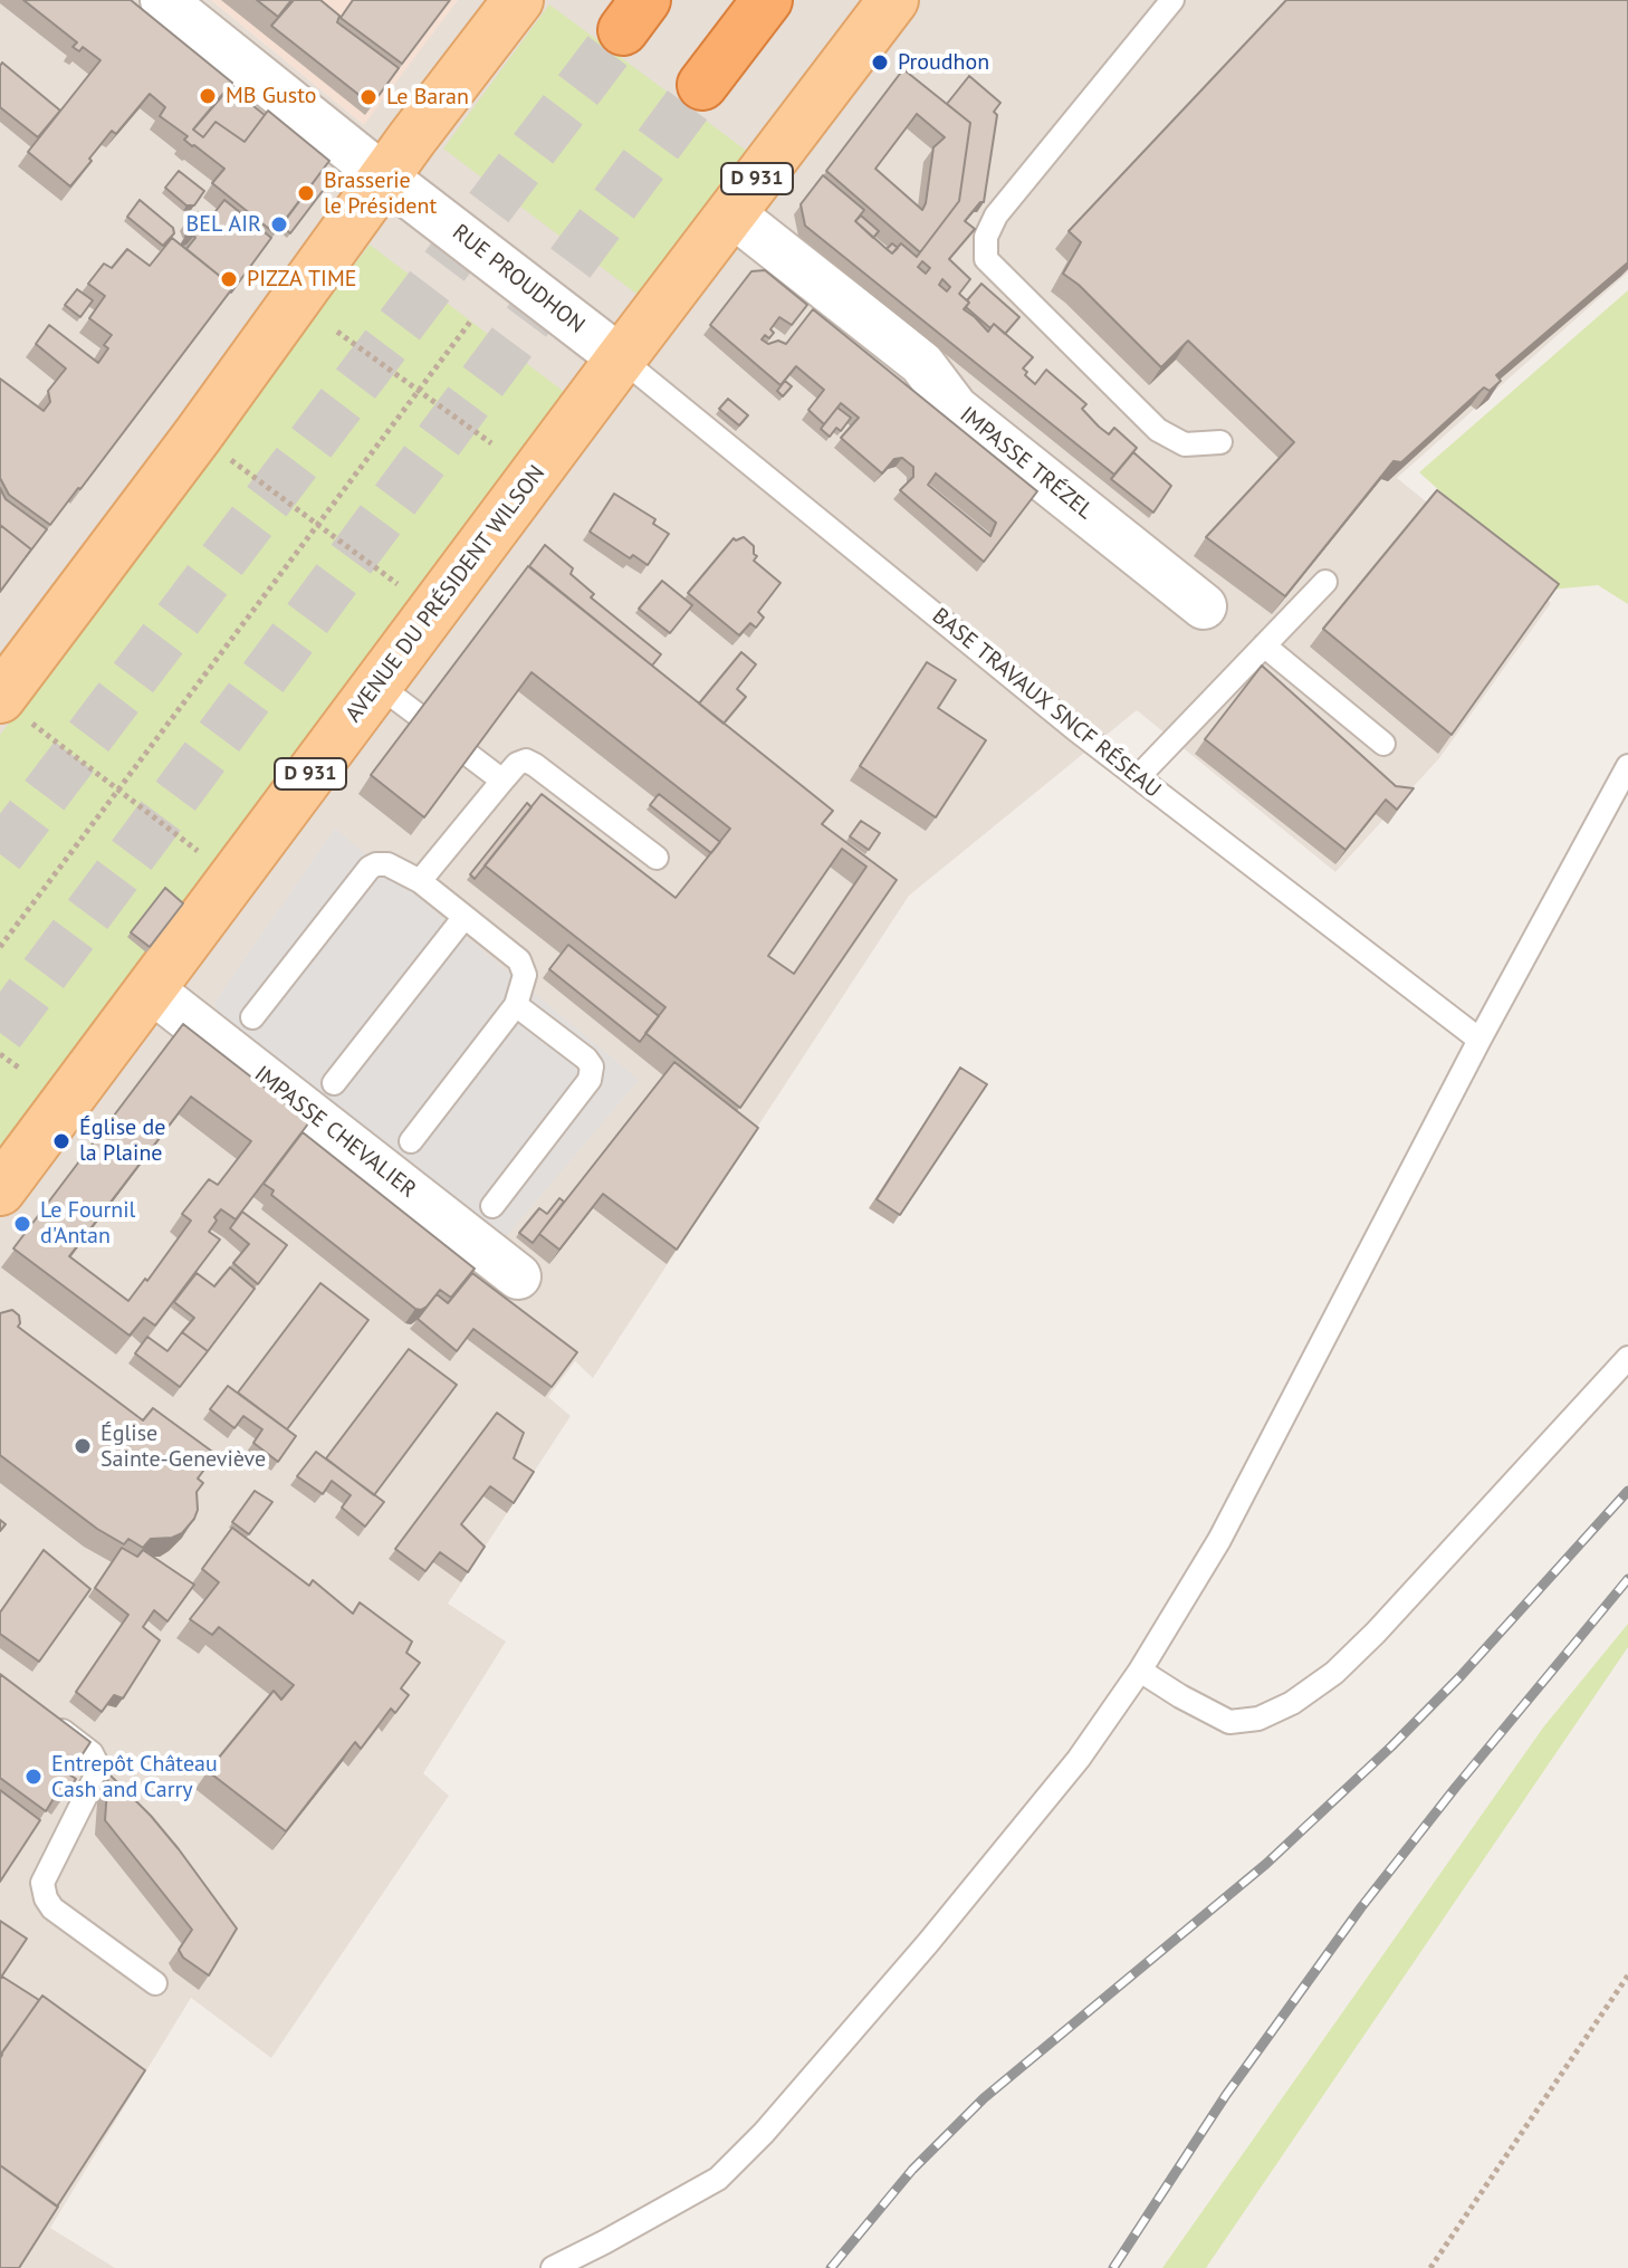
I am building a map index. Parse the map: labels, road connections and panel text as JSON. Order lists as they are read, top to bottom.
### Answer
{
  "streets": {
    "main road": ["D 931", "AVENUE DU PRÉSIDENT WILSON"],
    "street": ["RUE PROUDHON", "IMPASSE TRÉZEL", "IMPASSE CHEVALIER"],
    "lane": ["BASE TRAVAUX SNCF RÉSEAU"]
  },
  "crossings": [
    ["RUE PROUDHON", "AVENUE DU PRÉSIDENT WILSON"],
    ["RUE PROUDHON", "BASE TRAVAUX SNCF RÉSEAU"],
    ["IMPASSE TRÉZEL", "AVENUE DU PRÉSIDENT WILSON"],
    ["AVENUE DU PRÉSIDENT WILSON", "BASE TRAVAUX SNCF RÉSEAU"],
    ["AVENUE DU PRÉSIDENT WILSON", "IMPASSE CHEVALIER"]
  ],
  "places": [
    "Proudhon",
    "MB Gusto",
    "Le Baran",
    "Brasserie le Président",
    "BEL AIR",
    "PIZZA TIME",
    "Église de la Plaine",
    "Le Fournil d'Antan",
    "Église Sainte-Geneviève",
    "Entrepôt Château Cash and Carry"
  ]
}
